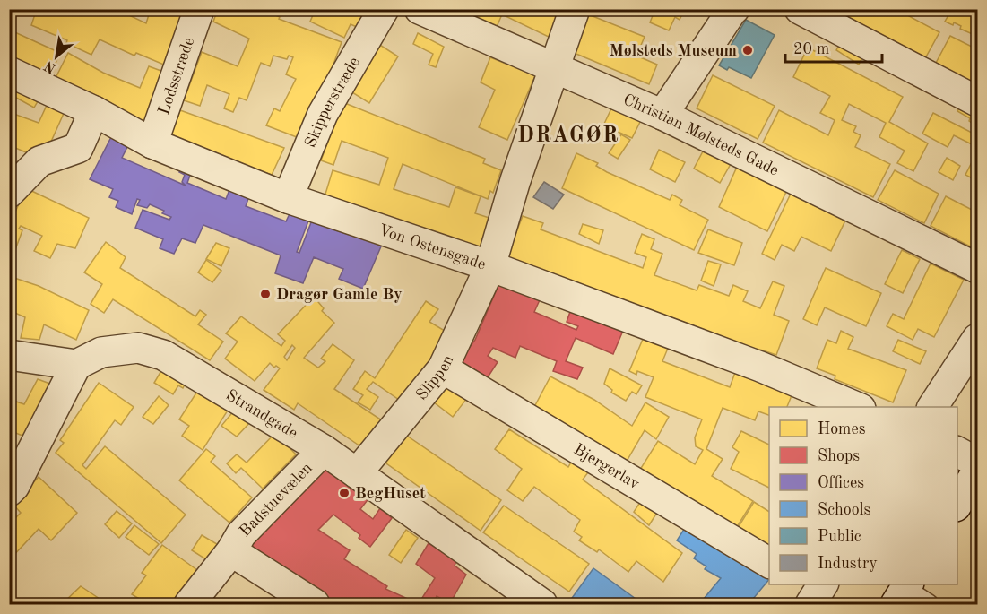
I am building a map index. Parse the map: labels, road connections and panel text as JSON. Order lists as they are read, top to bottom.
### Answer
{
  "streets": {
    "street": [
      "Lodsstræde",
      "Skipperstræde",
      "Christian Mølsteds Gade",
      "Von Ostensgade",
      "Slippen",
      "Strandgade",
      "Bjergerlav",
      "Badstuevælen"
    ]
  },
  "crossings": [
    ["Lodsstræde", "Von Ostensgade"],
    ["Skipperstræde", "Von Ostensgade"],
    ["Christian Mølsteds Gade", "Slippen"],
    ["Von Ostensgade", "Slippen"],
    ["Slippen", "Strandgade"],
    ["Slippen", "Bjergerlav"],
    ["Strandgade", "Badstuevælen"]
  ],
  "districts": ["DRAGØR"],
  "places": ["Mølsteds Museum", "Dragør Gamle By", "BegHuset"],
  "legend": [
    "Homes",
    "Shops",
    "Offices",
    "Schools",
    "Public",
    "Industry"
  ],
  "scale_bar": "20 m",
  "north": "bottom left"
}
